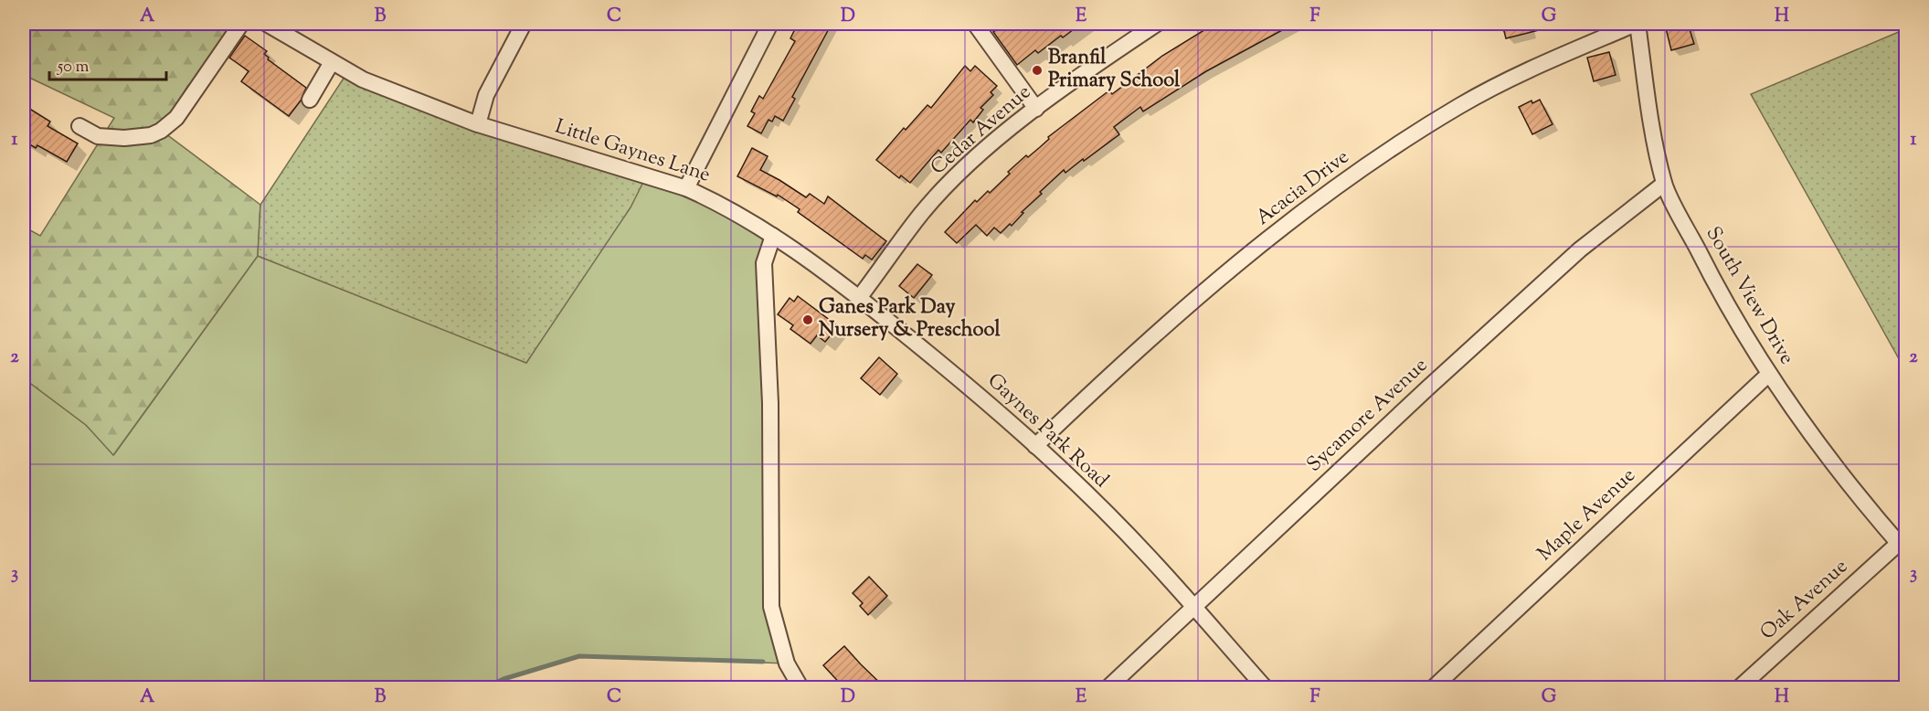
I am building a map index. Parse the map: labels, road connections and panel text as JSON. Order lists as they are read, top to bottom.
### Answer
{
  "streets": {
    "street": [
      "Cedar Avenue",
      "Little Gaynes Lane",
      "Acacia Drive",
      "South View Drive",
      "Sycamore Avenue",
      "Gaynes Park Road",
      "Maple Avenue",
      "Oak Avenue"
    ]
  },
  "crossings": [
    ["Cedar Avenue", "Gaynes Park Road"],
    ["Little Gaynes Lane", "Gaynes Park Road"],
    ["Acacia Drive", "South View Drive"],
    ["Acacia Drive", "Gaynes Park Road"],
    ["South View Drive", "Sycamore Avenue"],
    ["South View Drive", "Maple Avenue"],
    ["South View Drive", "Oak Avenue"],
    ["Sycamore Avenue", "Gaynes Park Road"]
  ],
  "places": ["Branfil Primary School", "Ganes Park Day Nursery & Preschool"],
  "scale_bar": "50 m",
  "grid": {
    "columns": [
      "A",
      "B",
      "C",
      "D",
      "E",
      "F",
      "G",
      "H"
    ],
    "rows": ["1", "2", "3"]
  }
}
